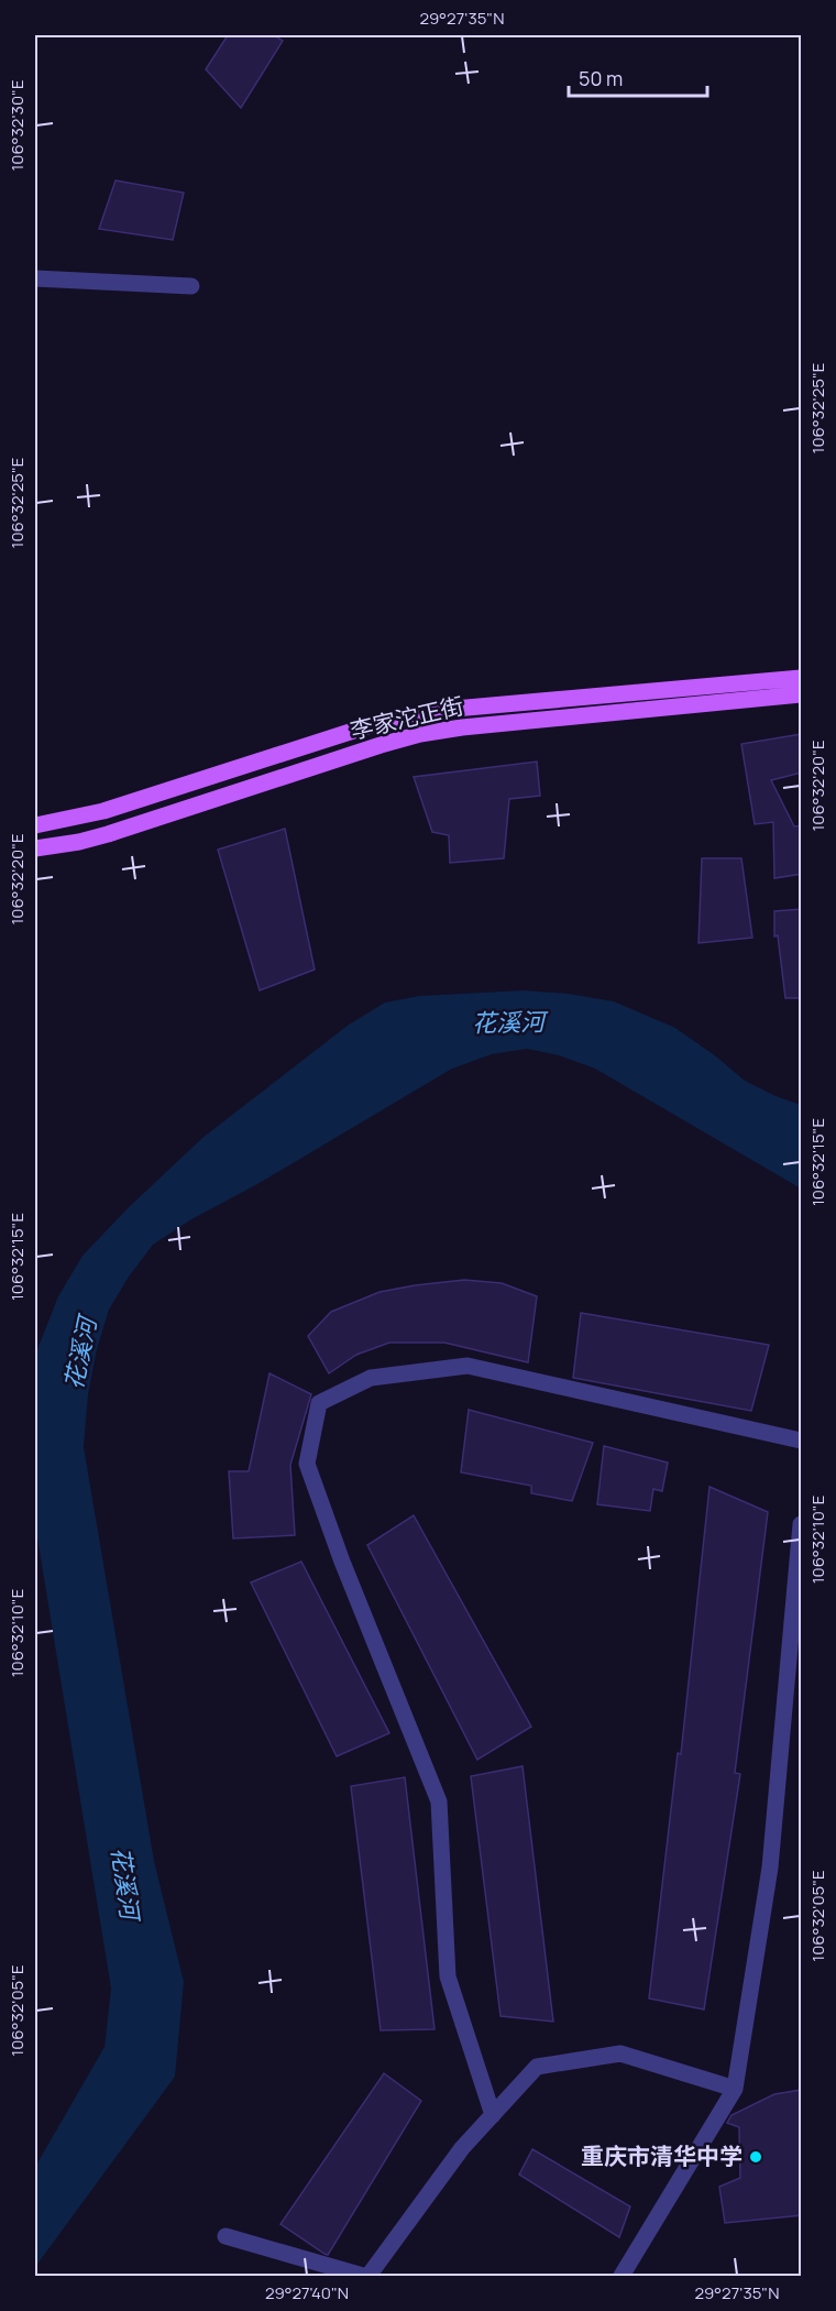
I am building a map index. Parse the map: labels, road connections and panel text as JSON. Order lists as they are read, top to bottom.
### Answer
{
  "streets": {
    "main road": ["李家沱正街"]
  },
  "water": ["花溪河"],
  "places": ["重庆市清华中学"],
  "scale_bar": "50 m",
  "coordinates": [
    "29°27'35\"N",
    "106°32'30\"E",
    "106°32'25\"E",
    "106°32'20\"E",
    "106°32'15\"E",
    "106°32'10\"E",
    "106°32'05\"E",
    "29°27'40\"N"
  ]
}
